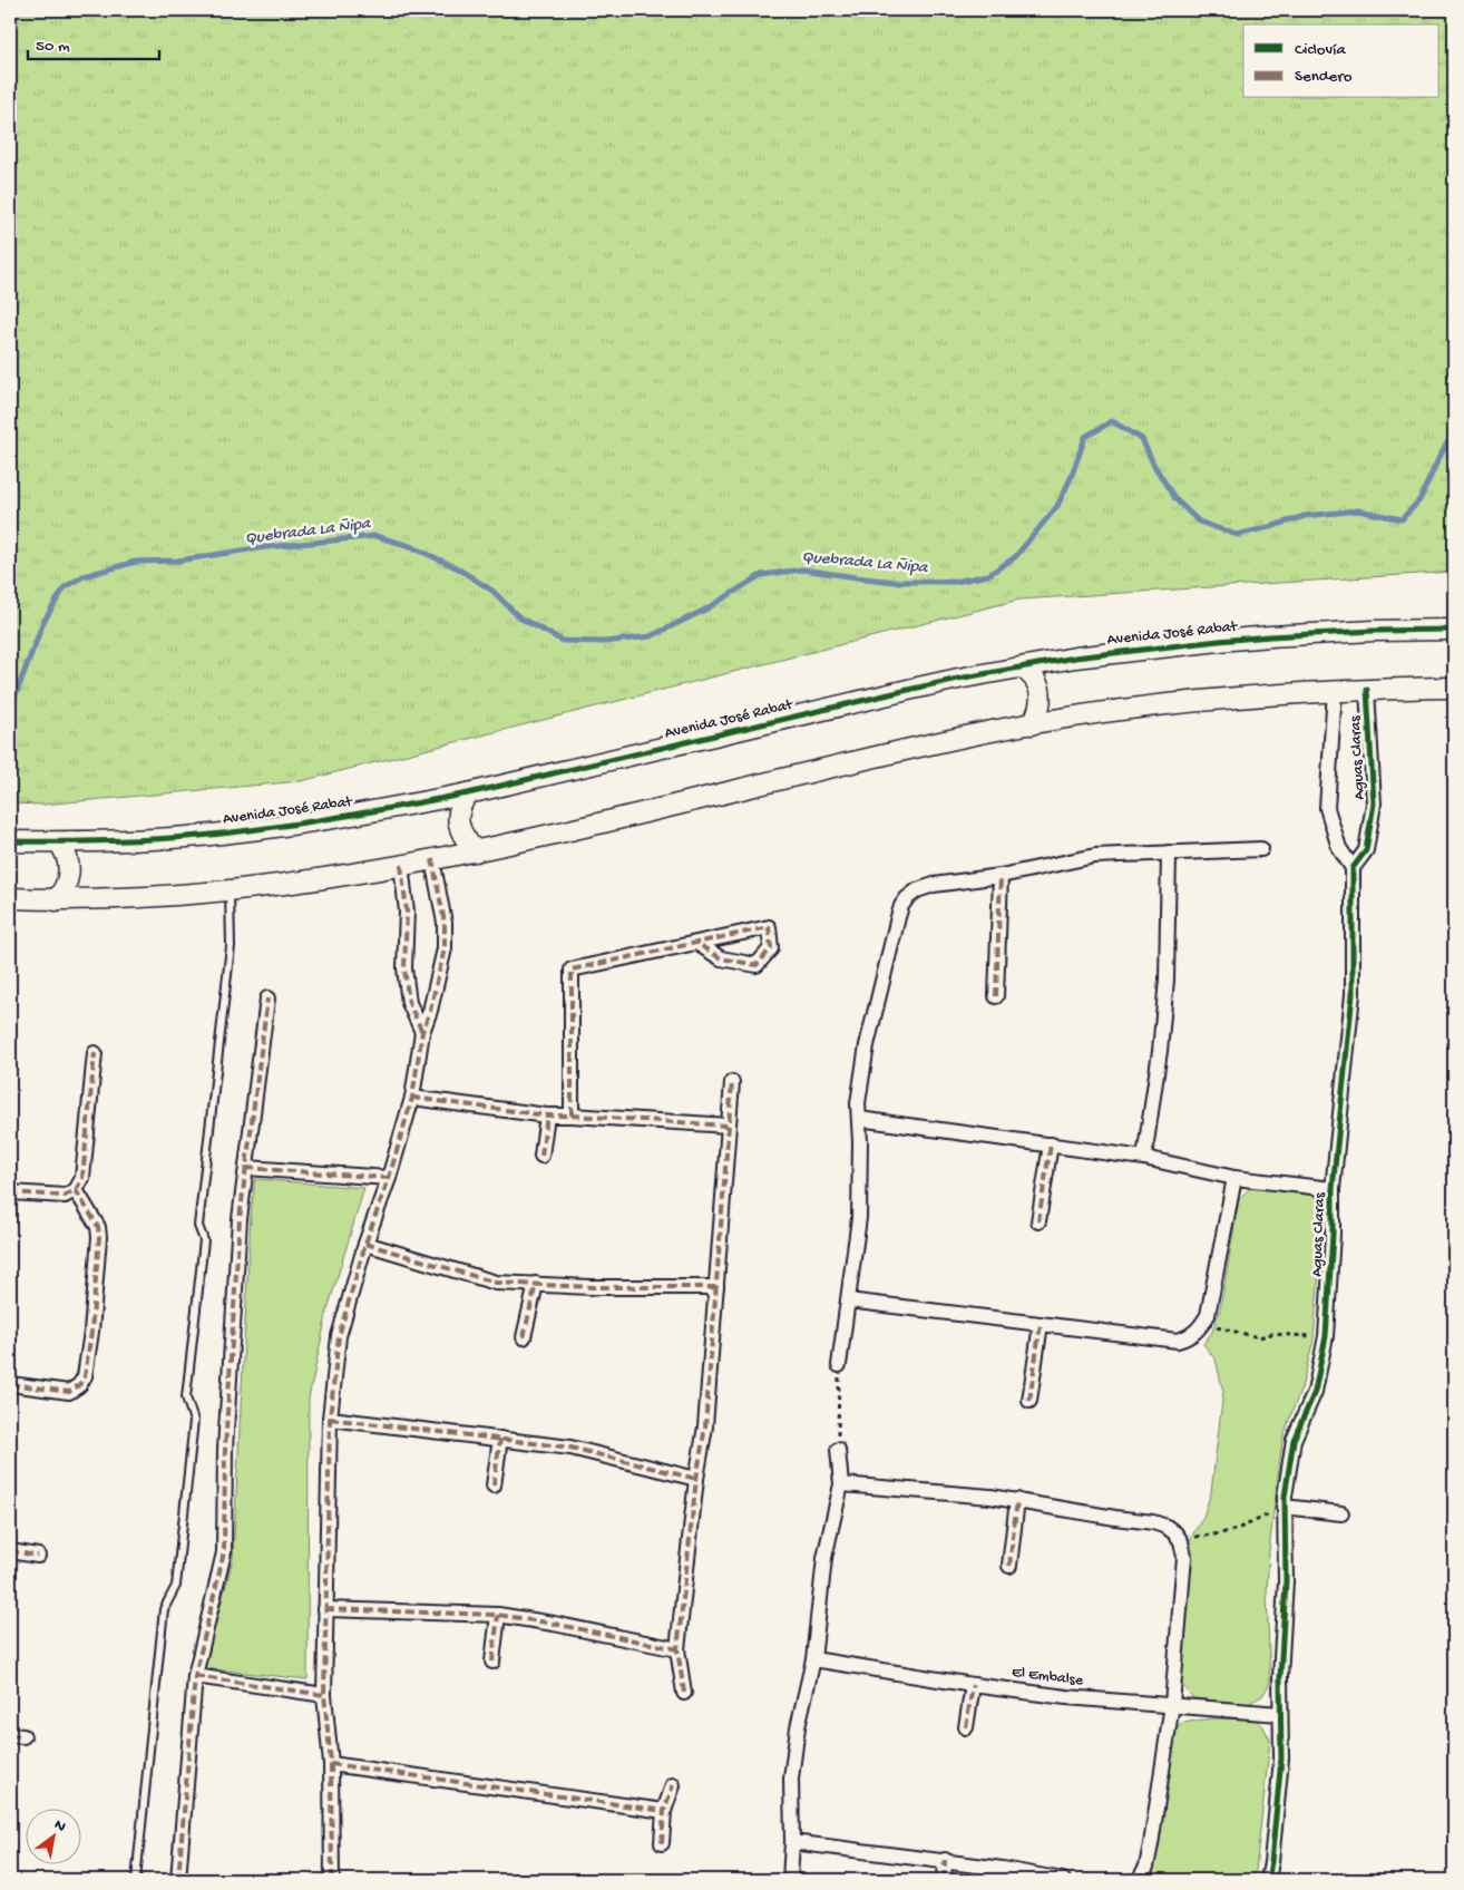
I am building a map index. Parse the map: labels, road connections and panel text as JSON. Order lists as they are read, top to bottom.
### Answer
{
  "streets": {
    "street": ["Avenida José Rabat", "Aguas Claras", "El Embalse"]
  },
  "crossings": [
    ["Aguas Claras", "El Embalse"]
  ],
  "water": ["Quebrada La Ñipa"],
  "legend": ["Ciclovía", "Sendero"],
  "scale_bar": "50 m",
  "north": "top right"
}
